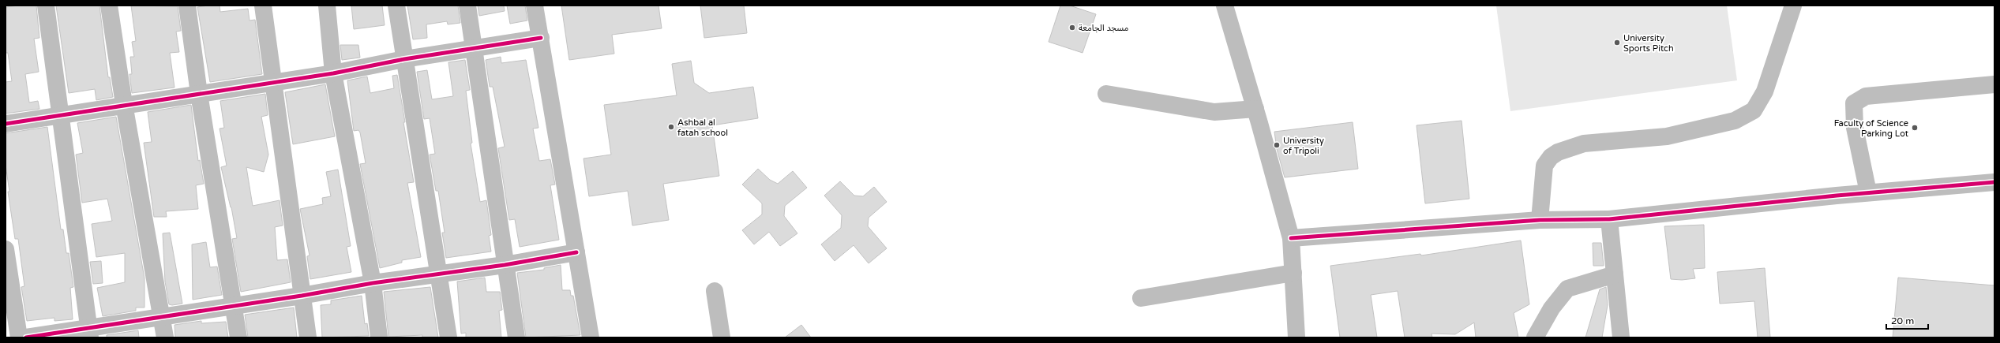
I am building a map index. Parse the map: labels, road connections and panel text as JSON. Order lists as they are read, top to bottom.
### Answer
{
  "places": [
    "مسجد الجامعة",
    "University Sports Pitch",
    "Ashbal al fatah school",
    "Faculty of Science Parking Lot",
    "University of Tripoli"
  ],
  "scale_bar": "20 m"
}
